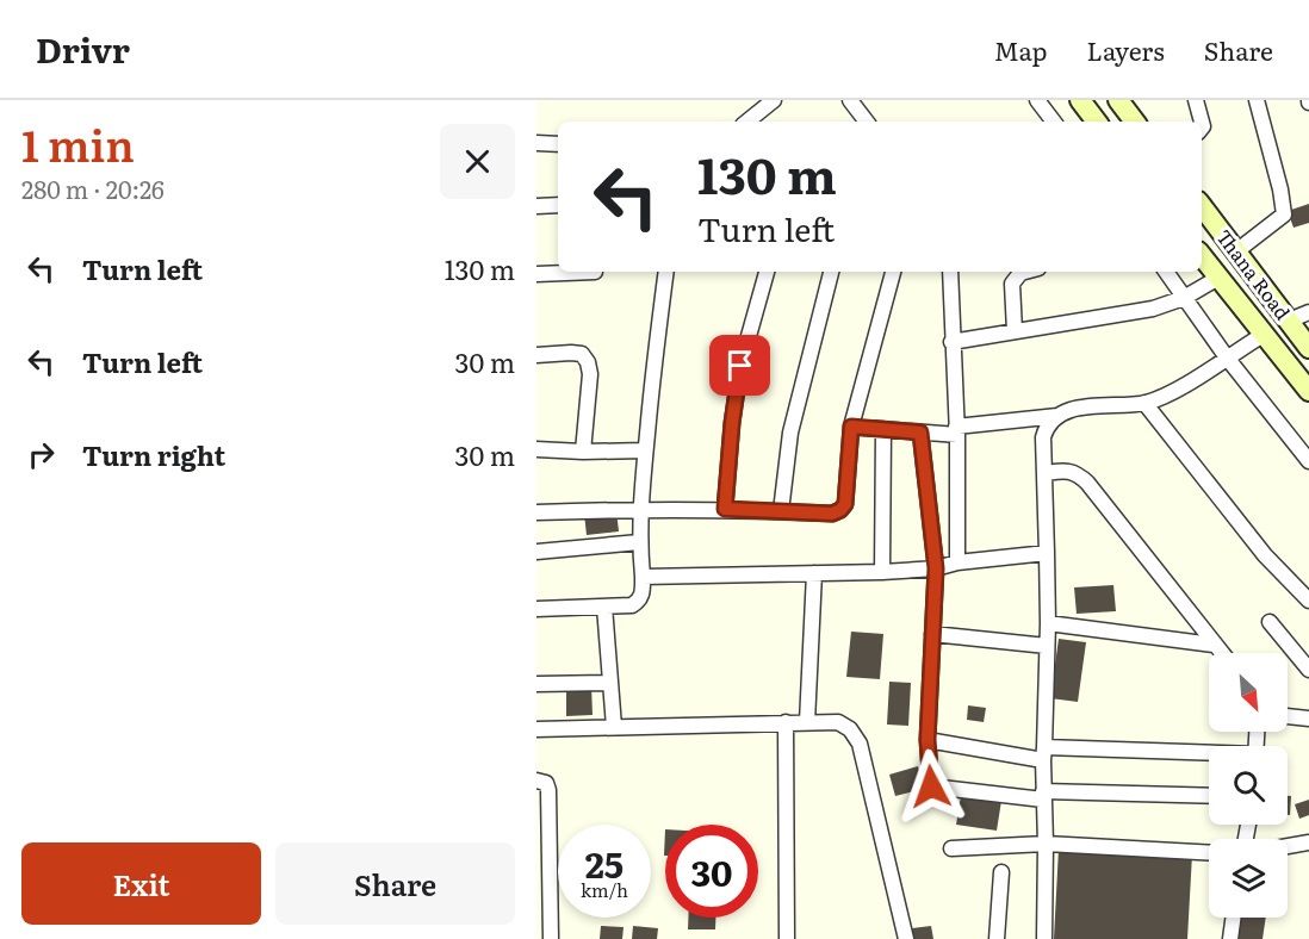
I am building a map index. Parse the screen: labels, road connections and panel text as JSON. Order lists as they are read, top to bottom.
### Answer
{
  "streets": {
    "street": ["Thana Road"]
  },
  "north": "bottom right",
  "page": {
    "header": "Drivr",
    "nav": ["Map", "Layers", "Share"],
    "heading": ["1 min", "280 m · 20:26"],
    "turn": ["130 m", "Turn left"],
    "list": [
      {
        "name": "Turn left",
        "value": "130 m"
      },
      {
        "name": "Turn left",
        "value": "30 m"
      },
      {
        "name": "Turn right",
        "value": "30 m"
      }
    ],
    "speed": "25 km/h",
    "limit": "30",
    "buttons": ["Exit", "Share"]
  }
}
